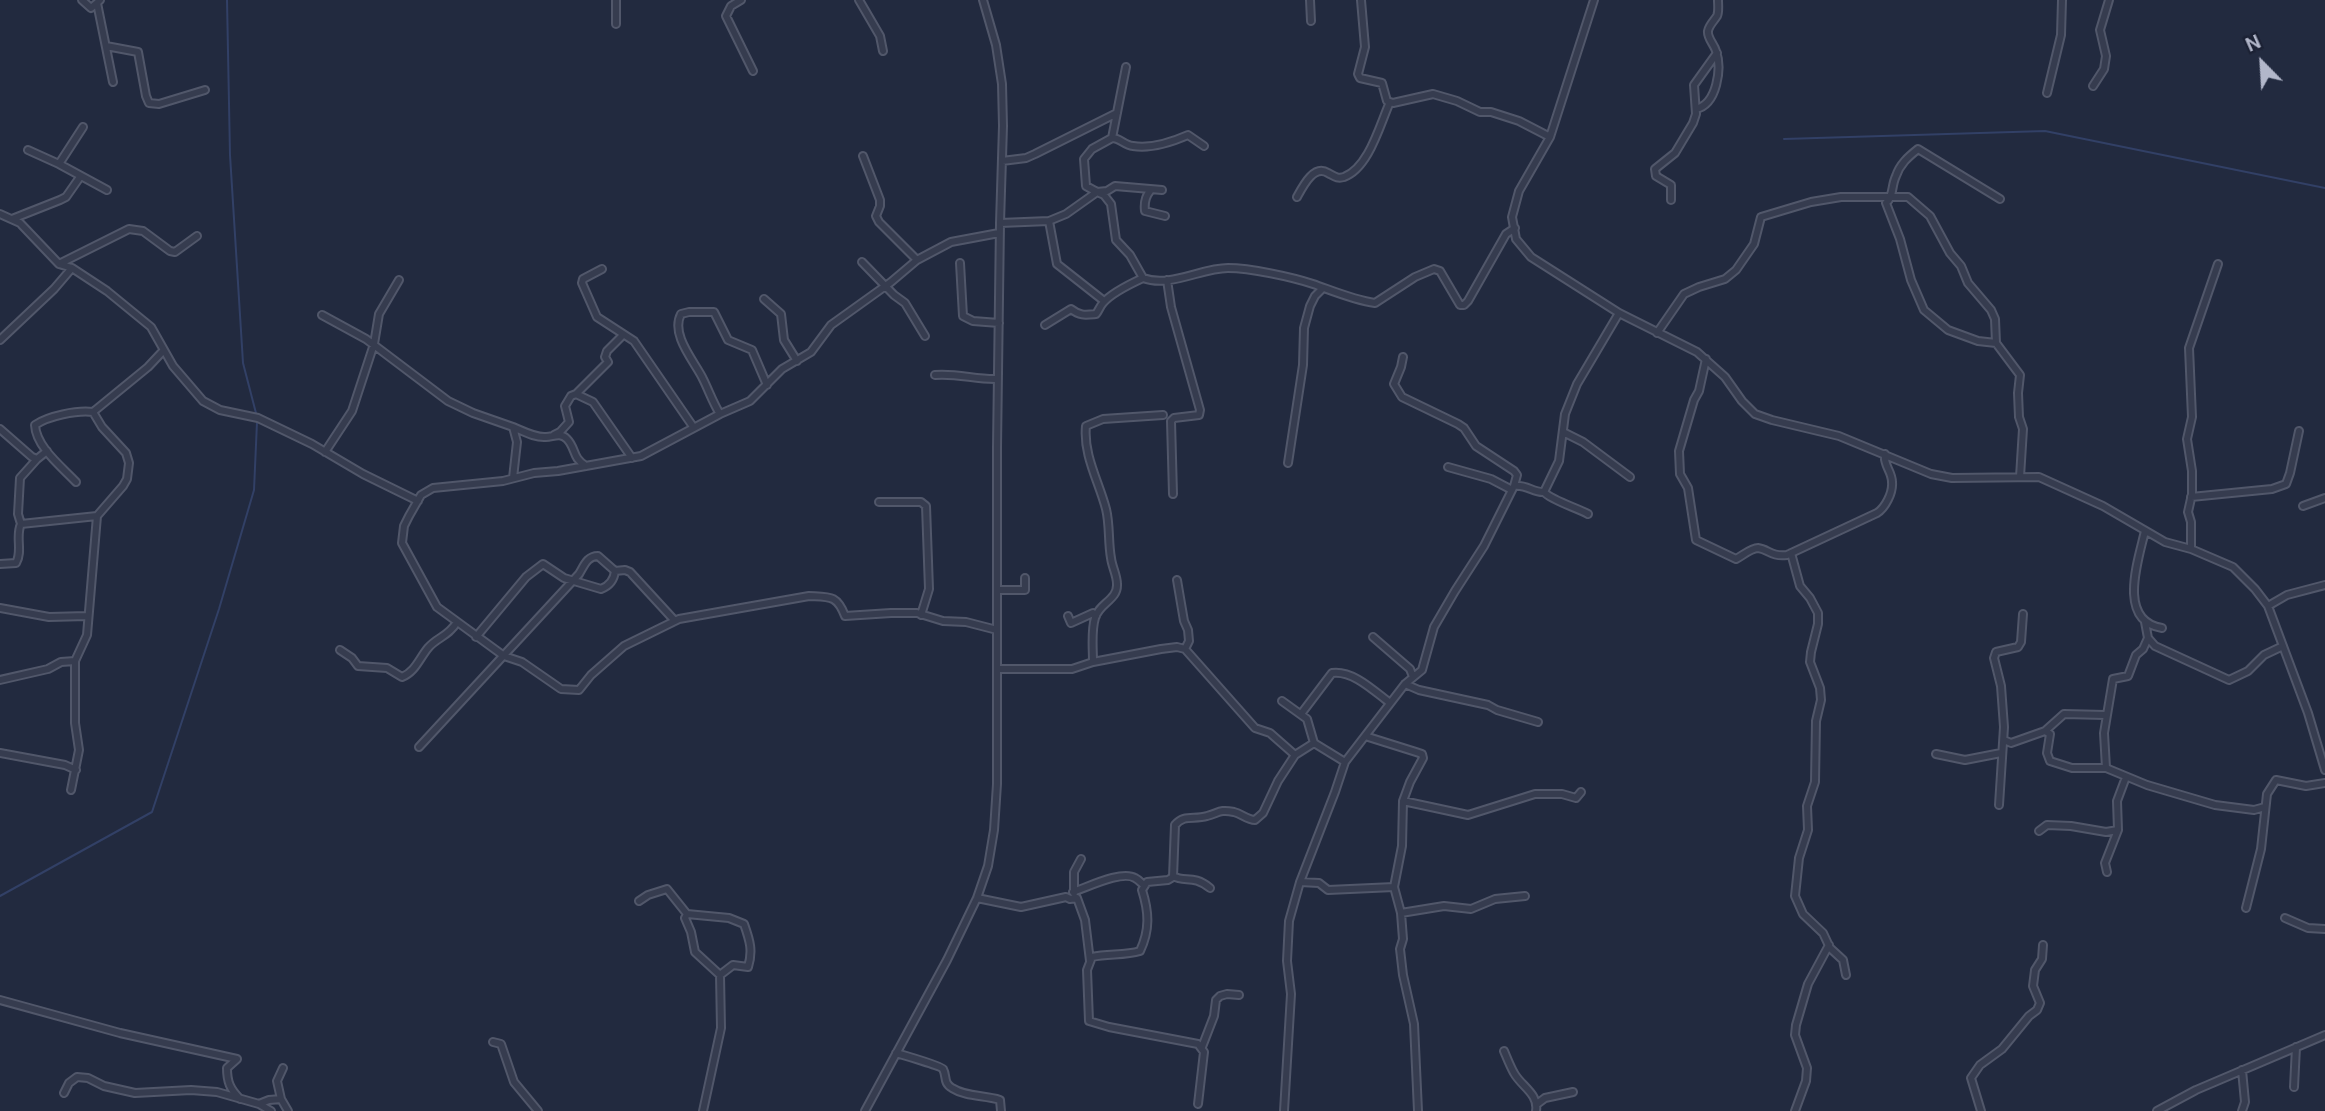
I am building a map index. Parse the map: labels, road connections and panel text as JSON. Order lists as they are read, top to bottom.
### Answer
{
  "north": "top left"
}
